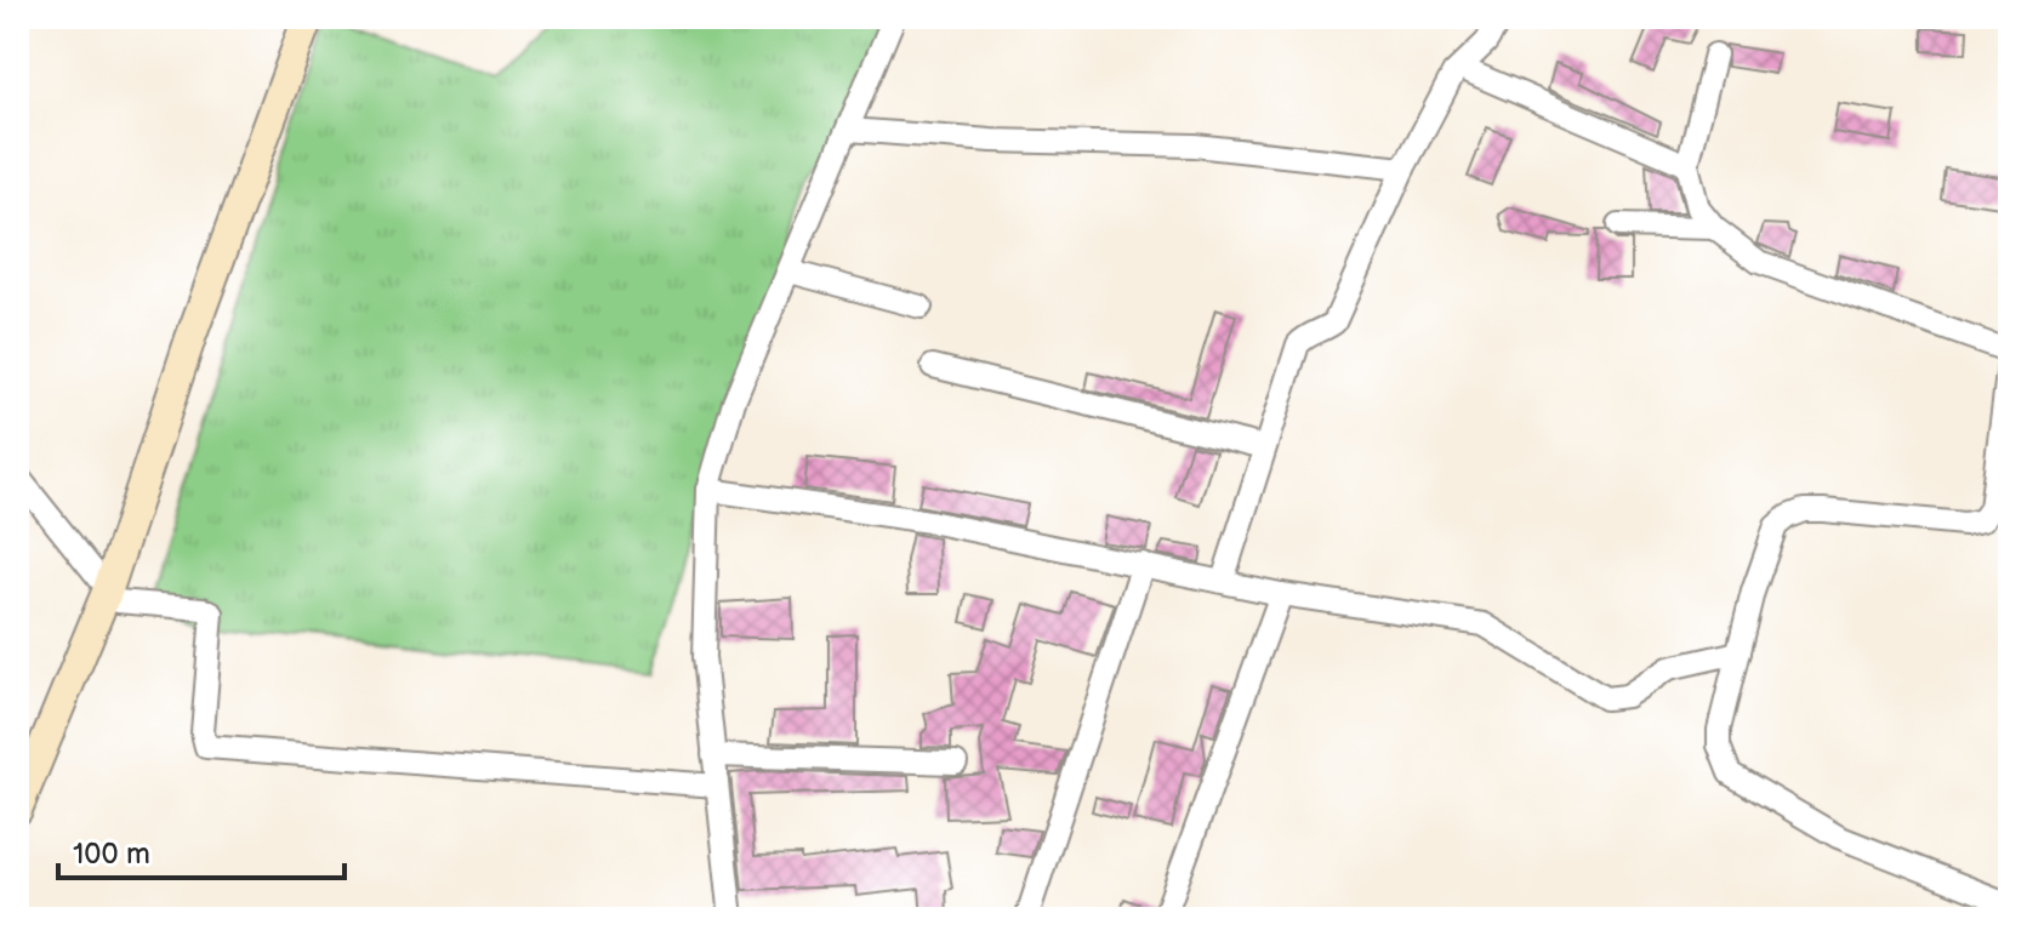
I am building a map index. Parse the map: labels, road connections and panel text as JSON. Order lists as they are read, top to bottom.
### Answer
{
  "scale_bar": "100 m"
}
